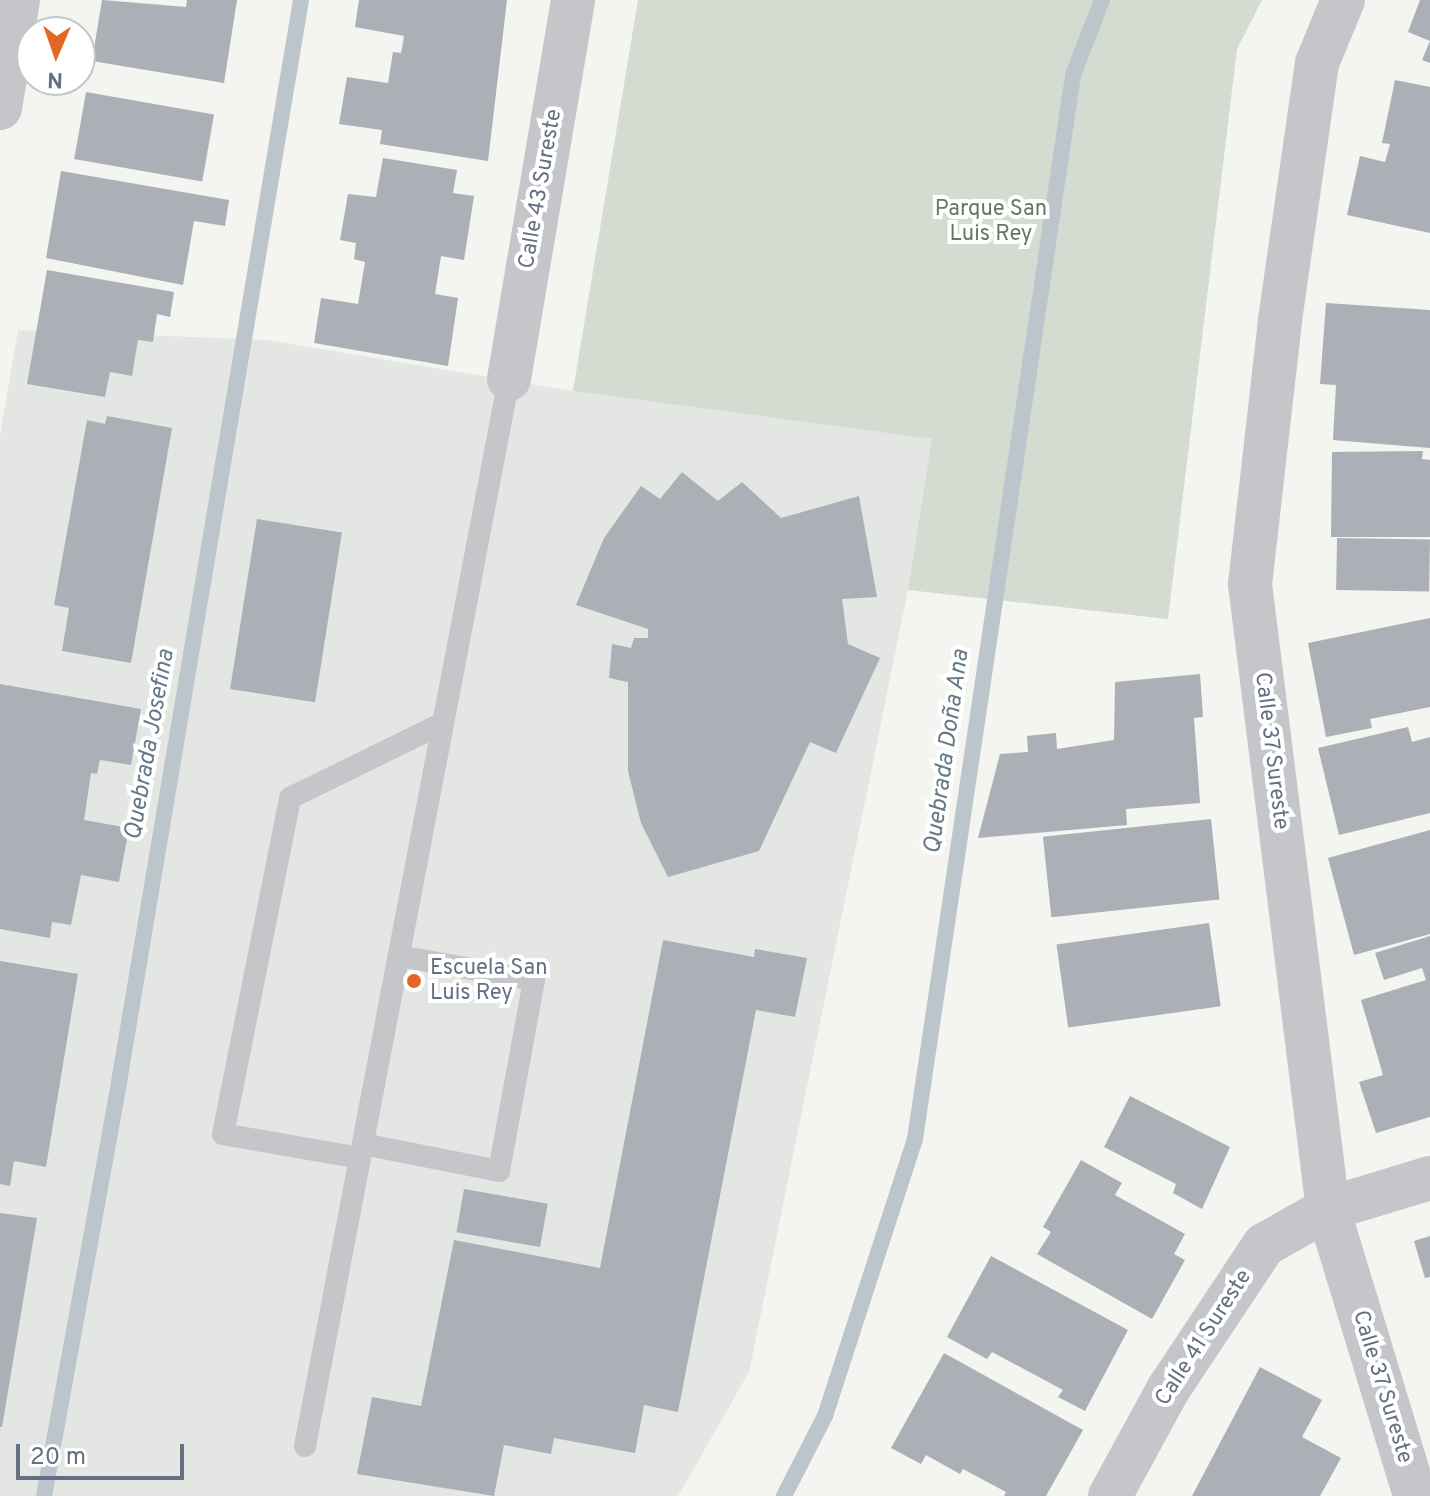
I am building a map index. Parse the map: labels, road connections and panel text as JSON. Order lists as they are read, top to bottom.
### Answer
{
  "streets": {
    "street": ["Calle 43 Sureste", "Calle 37 Sureste", "Calle 41 Sureste"]
  },
  "crossings": [
    ["Calle 37 Sureste", "Calle 41 Sureste"]
  ],
  "water": ["Quebrada Josefina", "Quebrada Doña Ana"],
  "parks": ["Parque San Luis Rey"],
  "places": ["Escuela San Luis Rey"],
  "scale_bar": "20 m",
  "north": "bottom"
}
